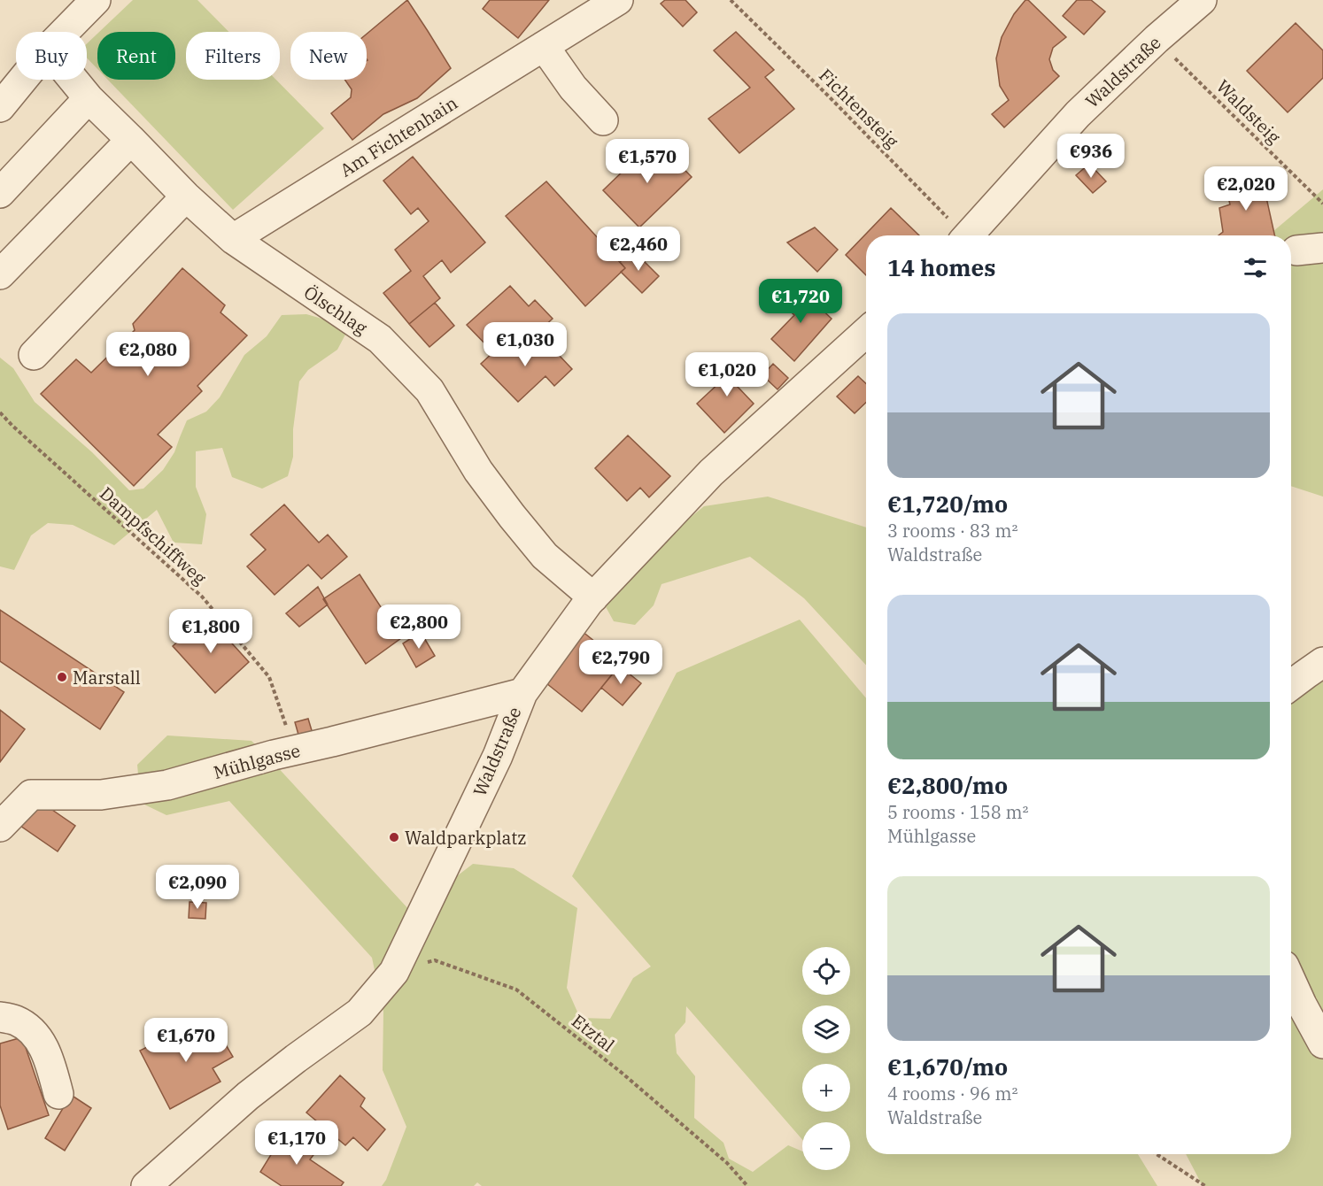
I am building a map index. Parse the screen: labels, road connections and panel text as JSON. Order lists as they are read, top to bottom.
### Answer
{
  "streets": {
    "street": [
      "Waldstraße",
      "Am Fichtenhain",
      "Ölschlag",
      "Mühlgasse"
    ],
    "path": [
      "Fichtensteig",
      "Waldsteig",
      "Dampfschiffweg",
      "Etztal"
    ]
  },
  "crossings": [
    ["Waldstraße", "Waldsteig"],
    ["Waldstraße", "Ölschlag"],
    ["Waldstraße", "Mühlgasse"],
    ["Waldstraße", "Etztal"],
    ["Am Fichtenhain", "Ölschlag"],
    ["Dampfschiffweg", "Mühlgasse"]
  ],
  "places": ["Marstall", "Waldparkplatz"],
  "page": {
    "chip": [
      "Buy",
      "Rent",
      "Filters",
      "New"
    ],
    "price": [
      "€936",
      "€1,570",
      "€2,020",
      "€2,460",
      "€1,720",
      "€1,030",
      "€2,080",
      "€1,020",
      "€2,800",
      "€1,800",
      "€2,790",
      "€2,090",
      "€1,670",
      "€1,170"
    ],
    "heading": "14 homes",
    "list": [
      {
        "name": "€1,720/mo",
        "note": "3 rooms · 83 m² · Waldstraße"
      },
      {
        "name": "€2,800/mo",
        "note": "5 rooms · 158 m² · Mühlgasse"
      },
      {
        "name": "€1,670/mo",
        "note": "4 rooms · 96 m² · Waldstraße"
      }
    ],
    "map_buttons": ["+", "−"]
  }
}
